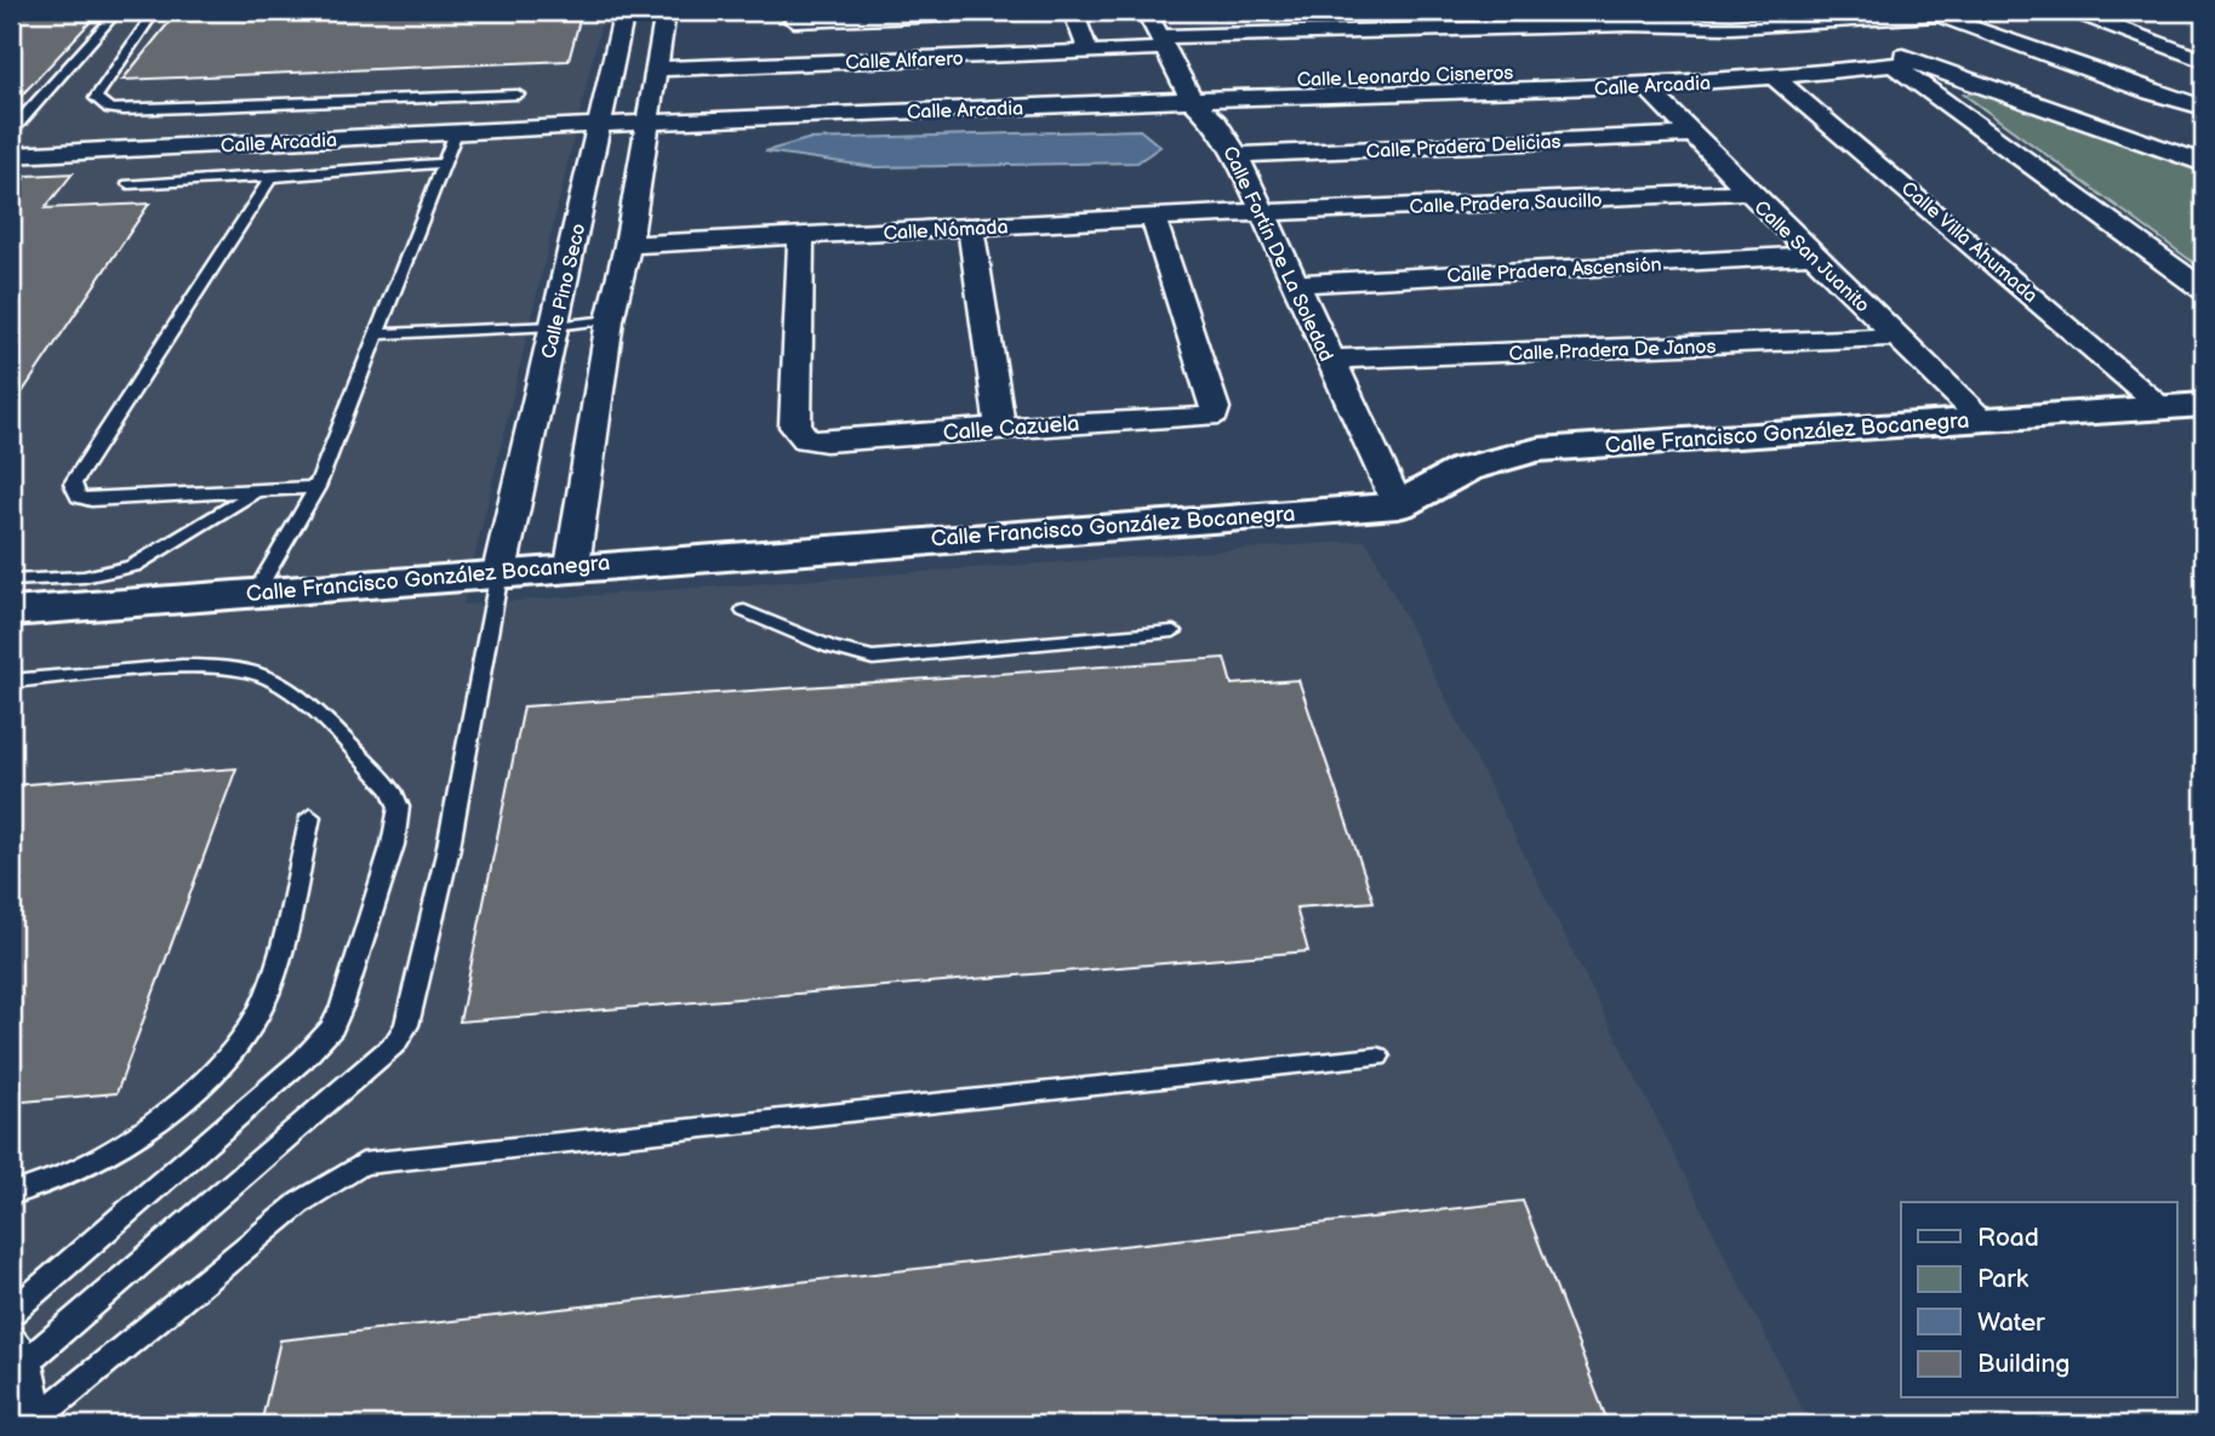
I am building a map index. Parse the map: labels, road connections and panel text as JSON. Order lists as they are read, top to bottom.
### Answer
{
  "streets": {
    "street": [
      "Calle Alfarero",
      "Calle Leonardo Cisneros",
      "Calle Arcadia",
      "Calle Pradera Delicias",
      "Calle Pradera Saucillo",
      "Calle Nómada",
      "Calle Villa Ahumada",
      "Calle Fortín De La Soledad",
      "Calle San Juanito",
      "Calle Pradera Ascensión",
      "Calle Pino Seco",
      "Calle Pradera De Janos",
      "Calle Cazuela",
      "Calle Francisco González Bocanegra"
    ]
  },
  "crossings": [
    ["Calle Alfarero", "Calle Fortín De La Soledad"],
    ["Calle Leonardo Cisneros", "Calle Arcadia"],
    ["Calle Leonardo Cisneros", "Calle Fortín De La Soledad"],
    ["Calle Arcadia", "Calle Villa Ahumada"],
    ["Calle Arcadia", "Calle Fortín De La Soledad"],
    ["Calle Arcadia", "Calle San Juanito"],
    ["Calle Arcadia", "Calle Pino Seco"],
    ["Calle Pradera Delicias", "Calle Fortín De La Soledad"],
    ["Calle Pradera Delicias", "Calle San Juanito"],
    ["Calle Pradera Saucillo", "Calle Nómada"],
    ["Calle Pradera Saucillo", "Calle Fortín De La Soledad"],
    ["Calle Pradera Saucillo", "Calle San Juanito"],
    ["Calle Nómada", "Calle Fortín De La Soledad"],
    ["Calle Nómada", "Calle Cazuela"],
    ["Calle Villa Ahumada", "Calle Francisco González Bocanegra"],
    ["Calle Fortín De La Soledad", "Calle Pradera Ascensión"],
    ["Calle Fortín De La Soledad", "Calle Pradera De Janos"],
    ["Calle Fortín De La Soledad", "Calle Francisco González Bocanegra"],
    ["Calle San Juanito", "Calle Pradera Ascensión"],
    ["Calle San Juanito", "Calle Pradera De Janos"],
    ["Calle San Juanito", "Calle Francisco González Bocanegra"],
    ["Calle Pino Seco", "Calle Francisco González Bocanegra"]
  ],
  "legend": [
    "Road",
    "Park",
    "Water",
    "Building"
  ]
}
